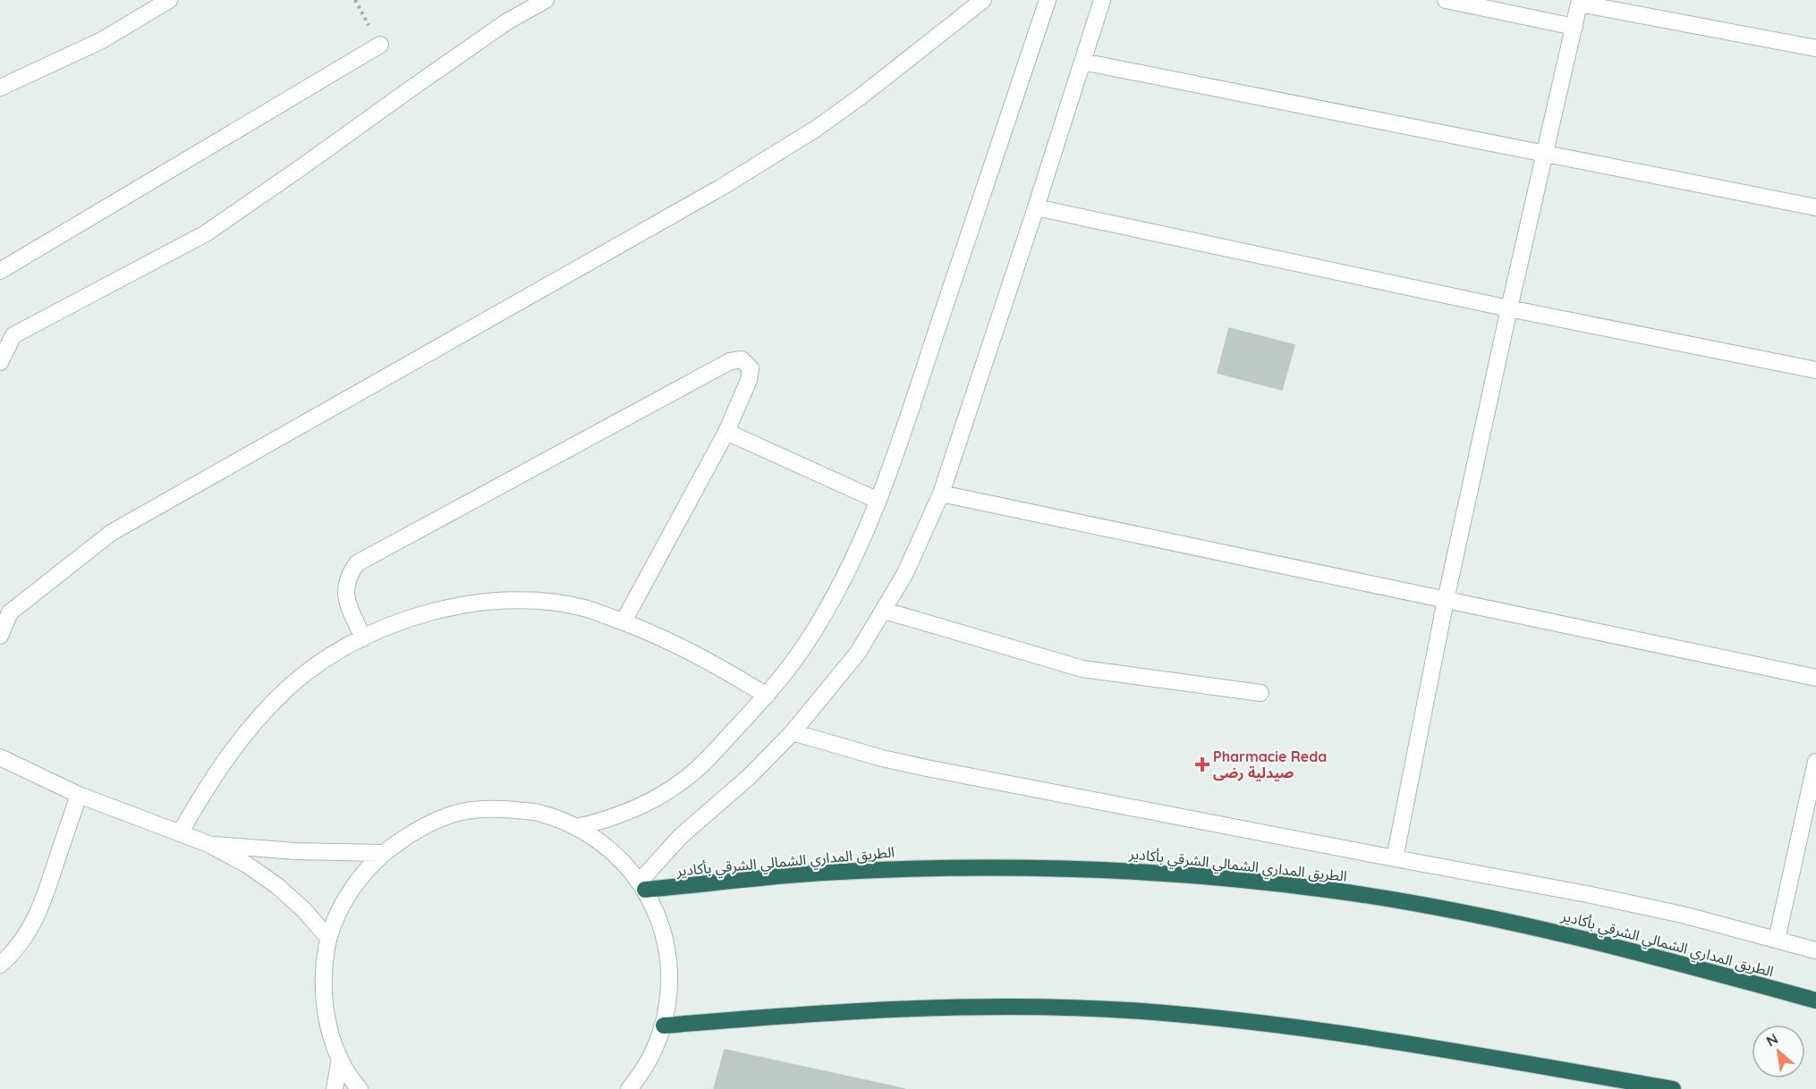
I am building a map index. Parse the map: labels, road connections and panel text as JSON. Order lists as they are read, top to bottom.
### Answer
{
  "streets": {
    "highway": ["الطريق المداري الشمالي الشرقي بأكادير"]
  },
  "places": {
    "health": ["Pharmacie Reda صيدلية رضى"]
  },
  "north": "top left"
}
